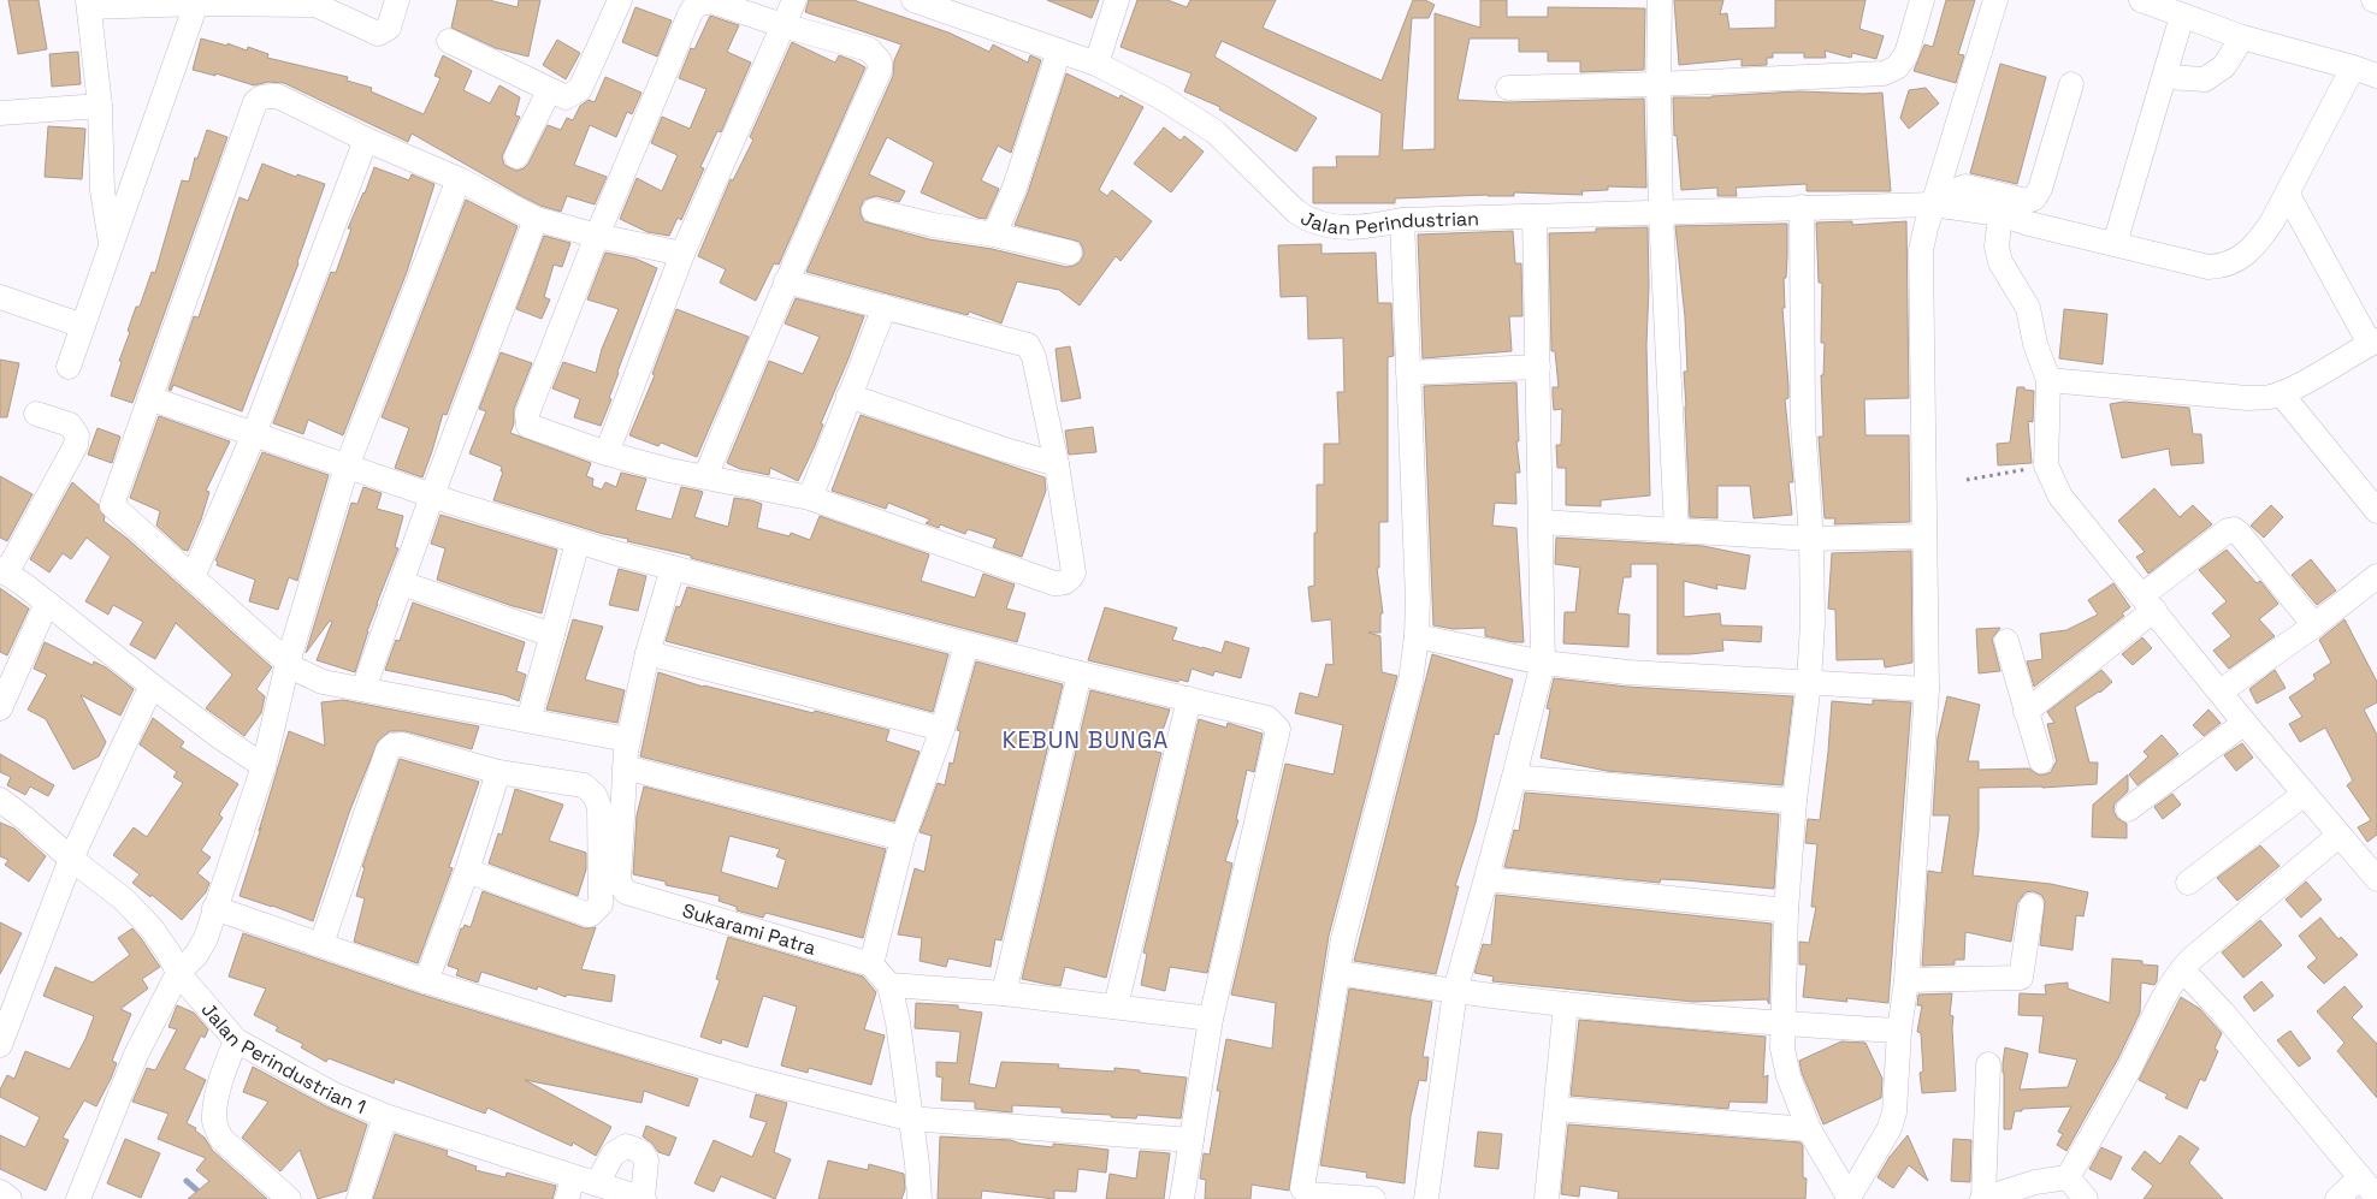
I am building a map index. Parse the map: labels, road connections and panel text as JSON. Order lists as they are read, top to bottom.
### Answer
{
  "streets": {
    "street": ["Jalan Perindustrian", "Sukarami Patra", "Jalan Perindustrian 1"]
  },
  "districts": ["KEBUN BUNGA"]
}
